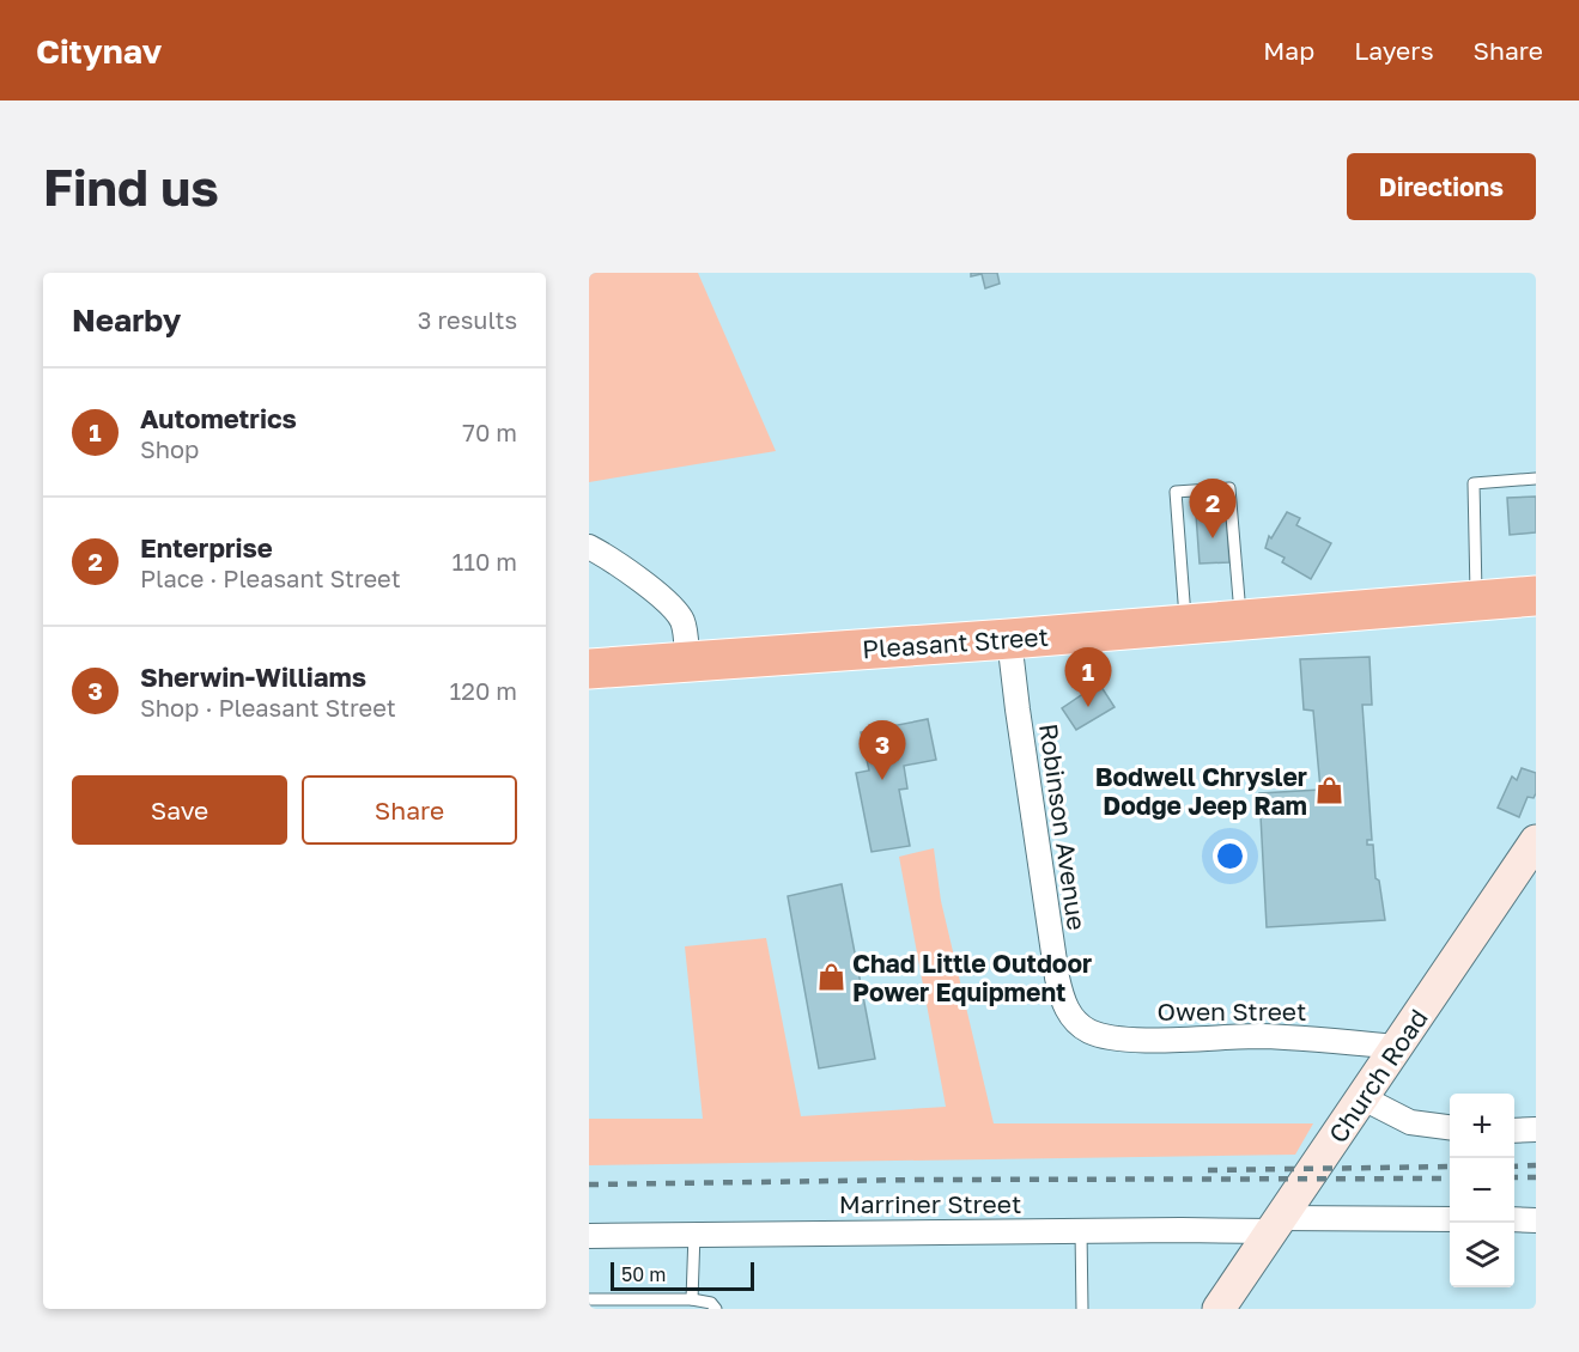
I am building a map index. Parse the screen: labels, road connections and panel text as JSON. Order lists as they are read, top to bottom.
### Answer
{
  "streets": {
    "highway": ["Pleasant Street"],
    "street": [
      "Robinson Avenue",
      "Owen Street",
      "Church Road",
      "Marriner Street"
    ]
  },
  "crossings": [
    ["Pleasant Street", "Robinson Avenue"],
    ["Robinson Avenue", "Owen Street"],
    ["Owen Street", "Church Road"],
    ["Church Road", "Marriner Street"]
  ],
  "places": {
    "shop": ["Bodwell Chrysler Dodge Jeep Ram", "Chad Little Outdoor Power Equipment"]
  },
  "scale_bar": "50 m",
  "page": {
    "header": "Citynav",
    "nav": ["Map", "Layers", "Share"],
    "buttons": [
      "Directions",
      ["Save", "Share"]
    ],
    "title": "Find us",
    "heading": ["Nearby", "3 results"],
    "list": [
      {
        "mark": "1",
        "name": "Autometrics",
        "note": "Shop",
        "value": "70 m"
      },
      {
        "mark": "2",
        "name": "Enterprise",
        "note": "Place · Pleasant Street",
        "value": "110 m"
      },
      {
        "mark": "3",
        "name": "Sherwin-Williams",
        "note": "Shop · Pleasant Street",
        "value": "120 m"
      }
    ],
    "pins": ["2", "1", "3"],
    "map_buttons": ["+", "−"],
    "scale": "50 m"
  }
}
